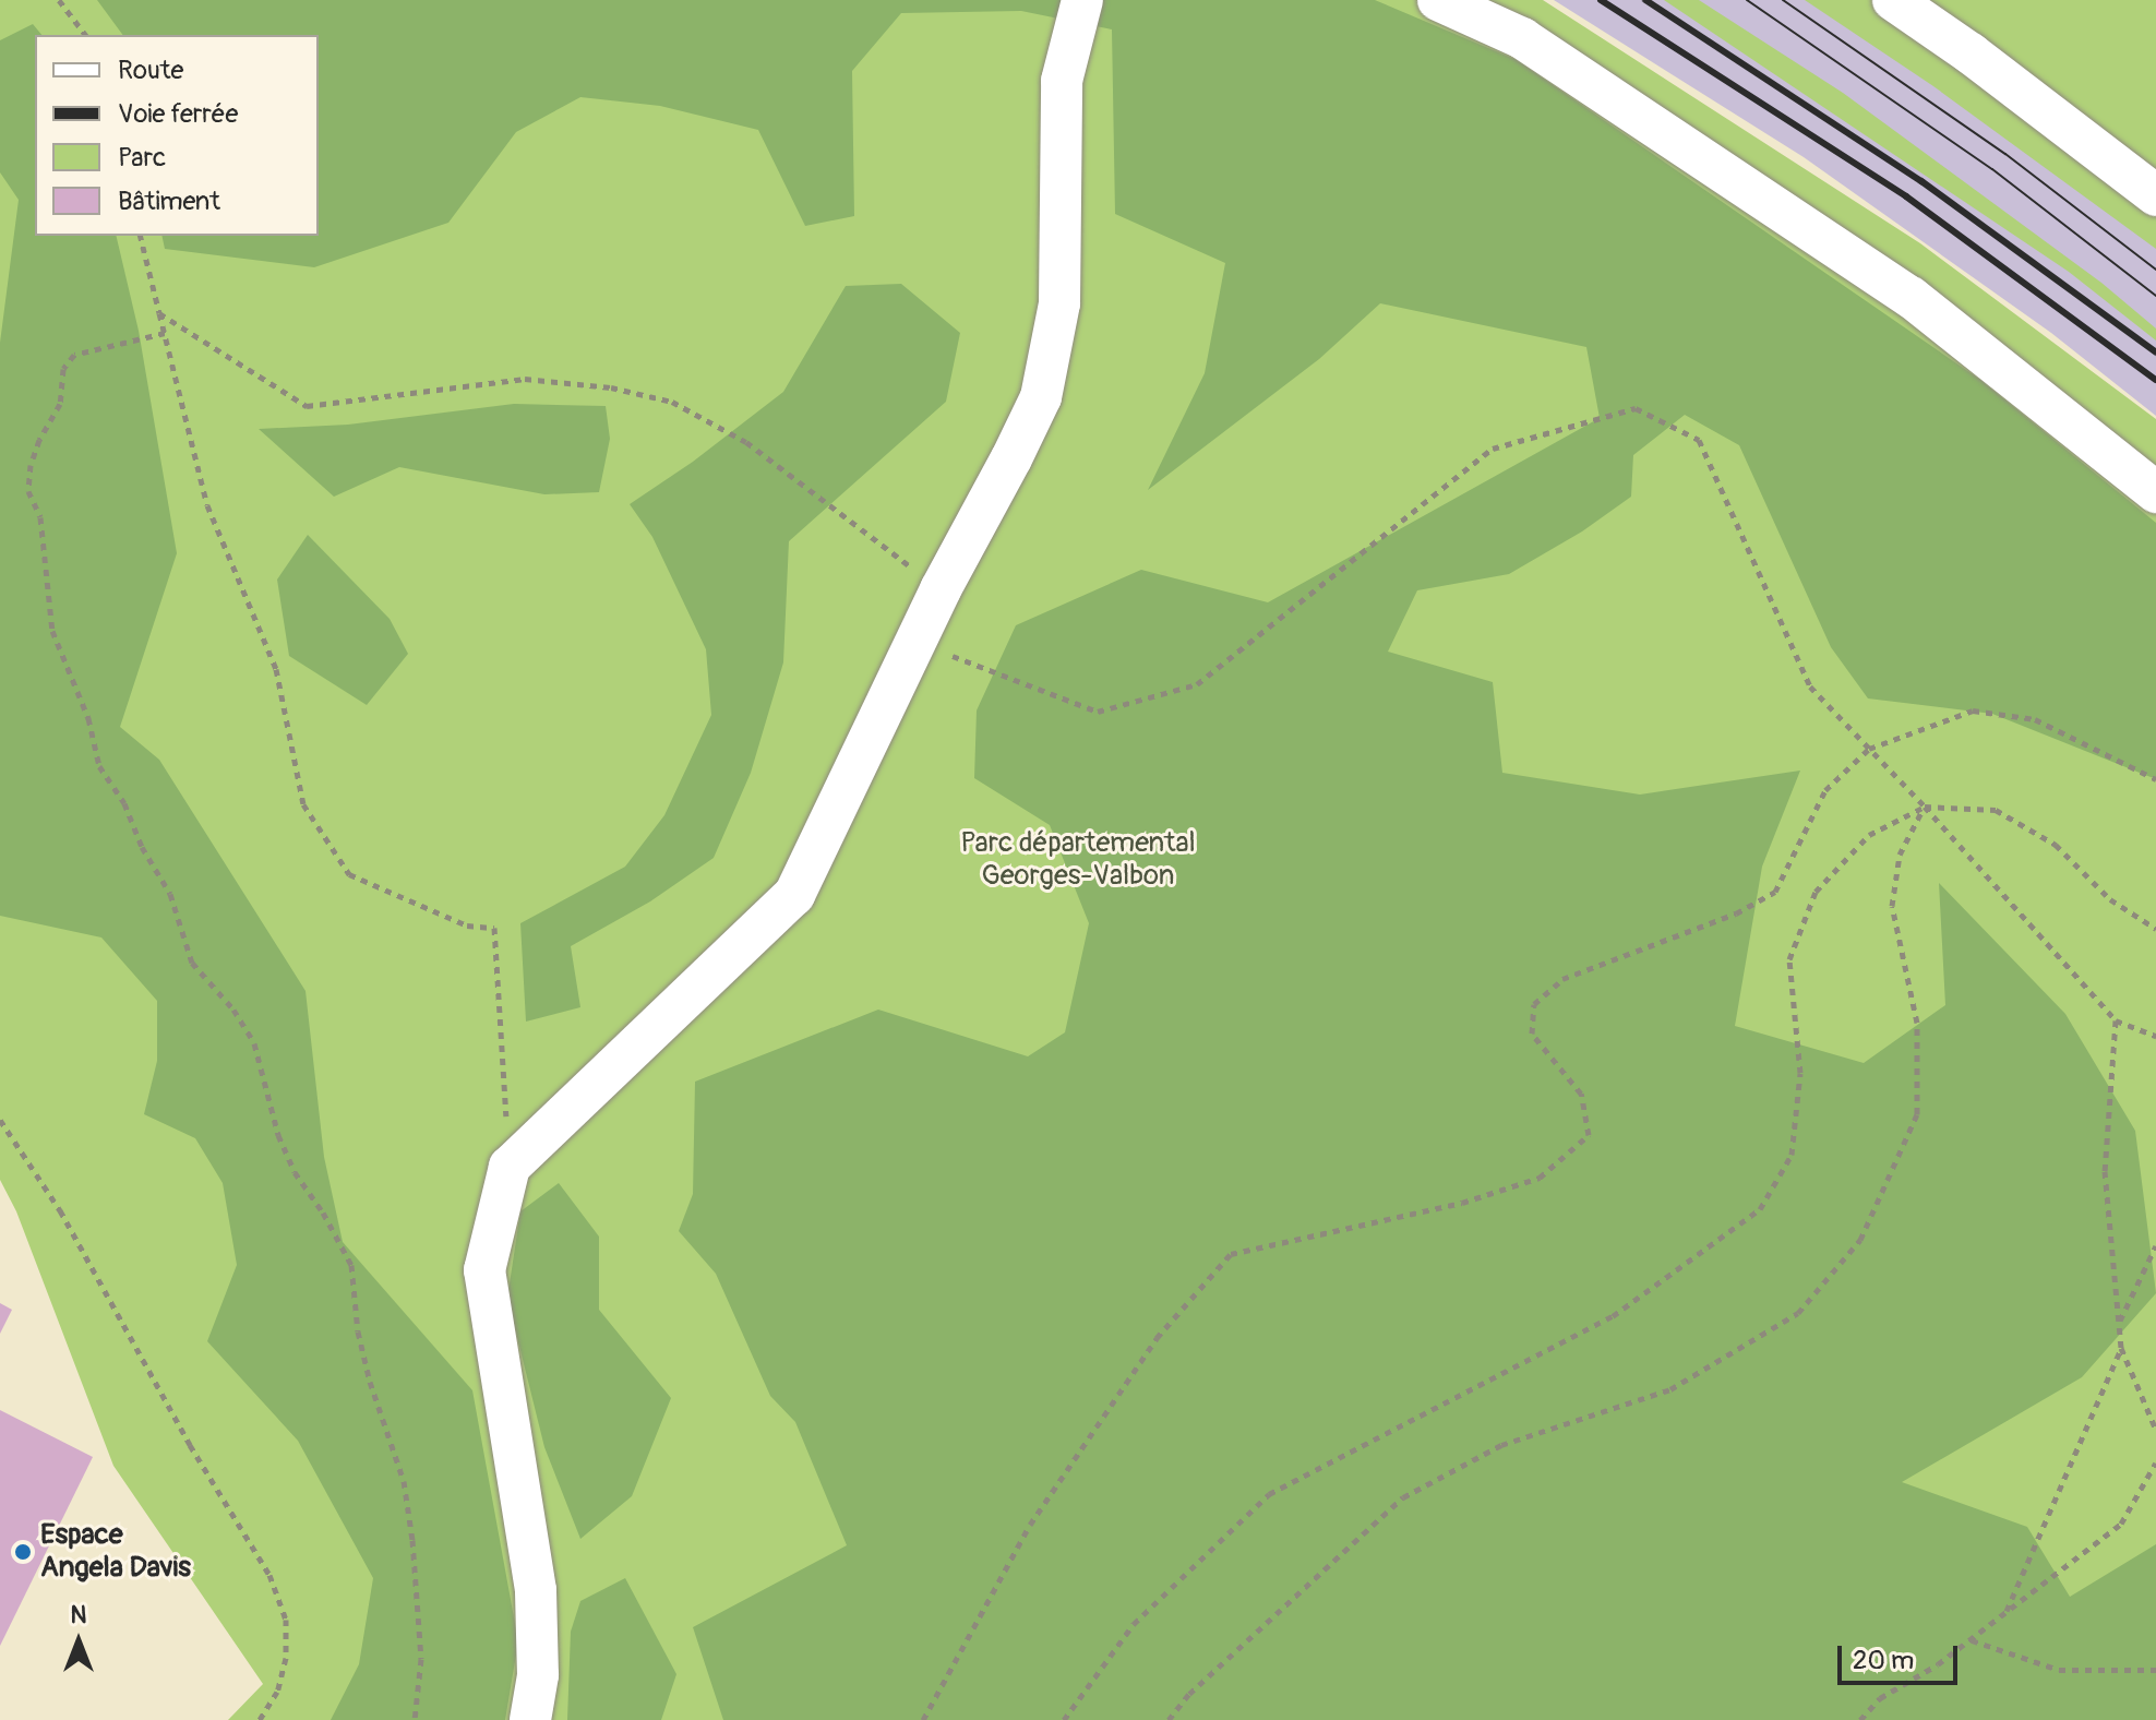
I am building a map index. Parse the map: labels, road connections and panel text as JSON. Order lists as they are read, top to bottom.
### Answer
{
  "parks": ["Parc départemental Georges-Valbon"],
  "places": ["Espace Angela Davis"],
  "legend": [
    "Route",
    "Voie ferrée",
    "Parc",
    "Bâtiment"
  ],
  "scale_bar": "20 m",
  "north": "top"
}
